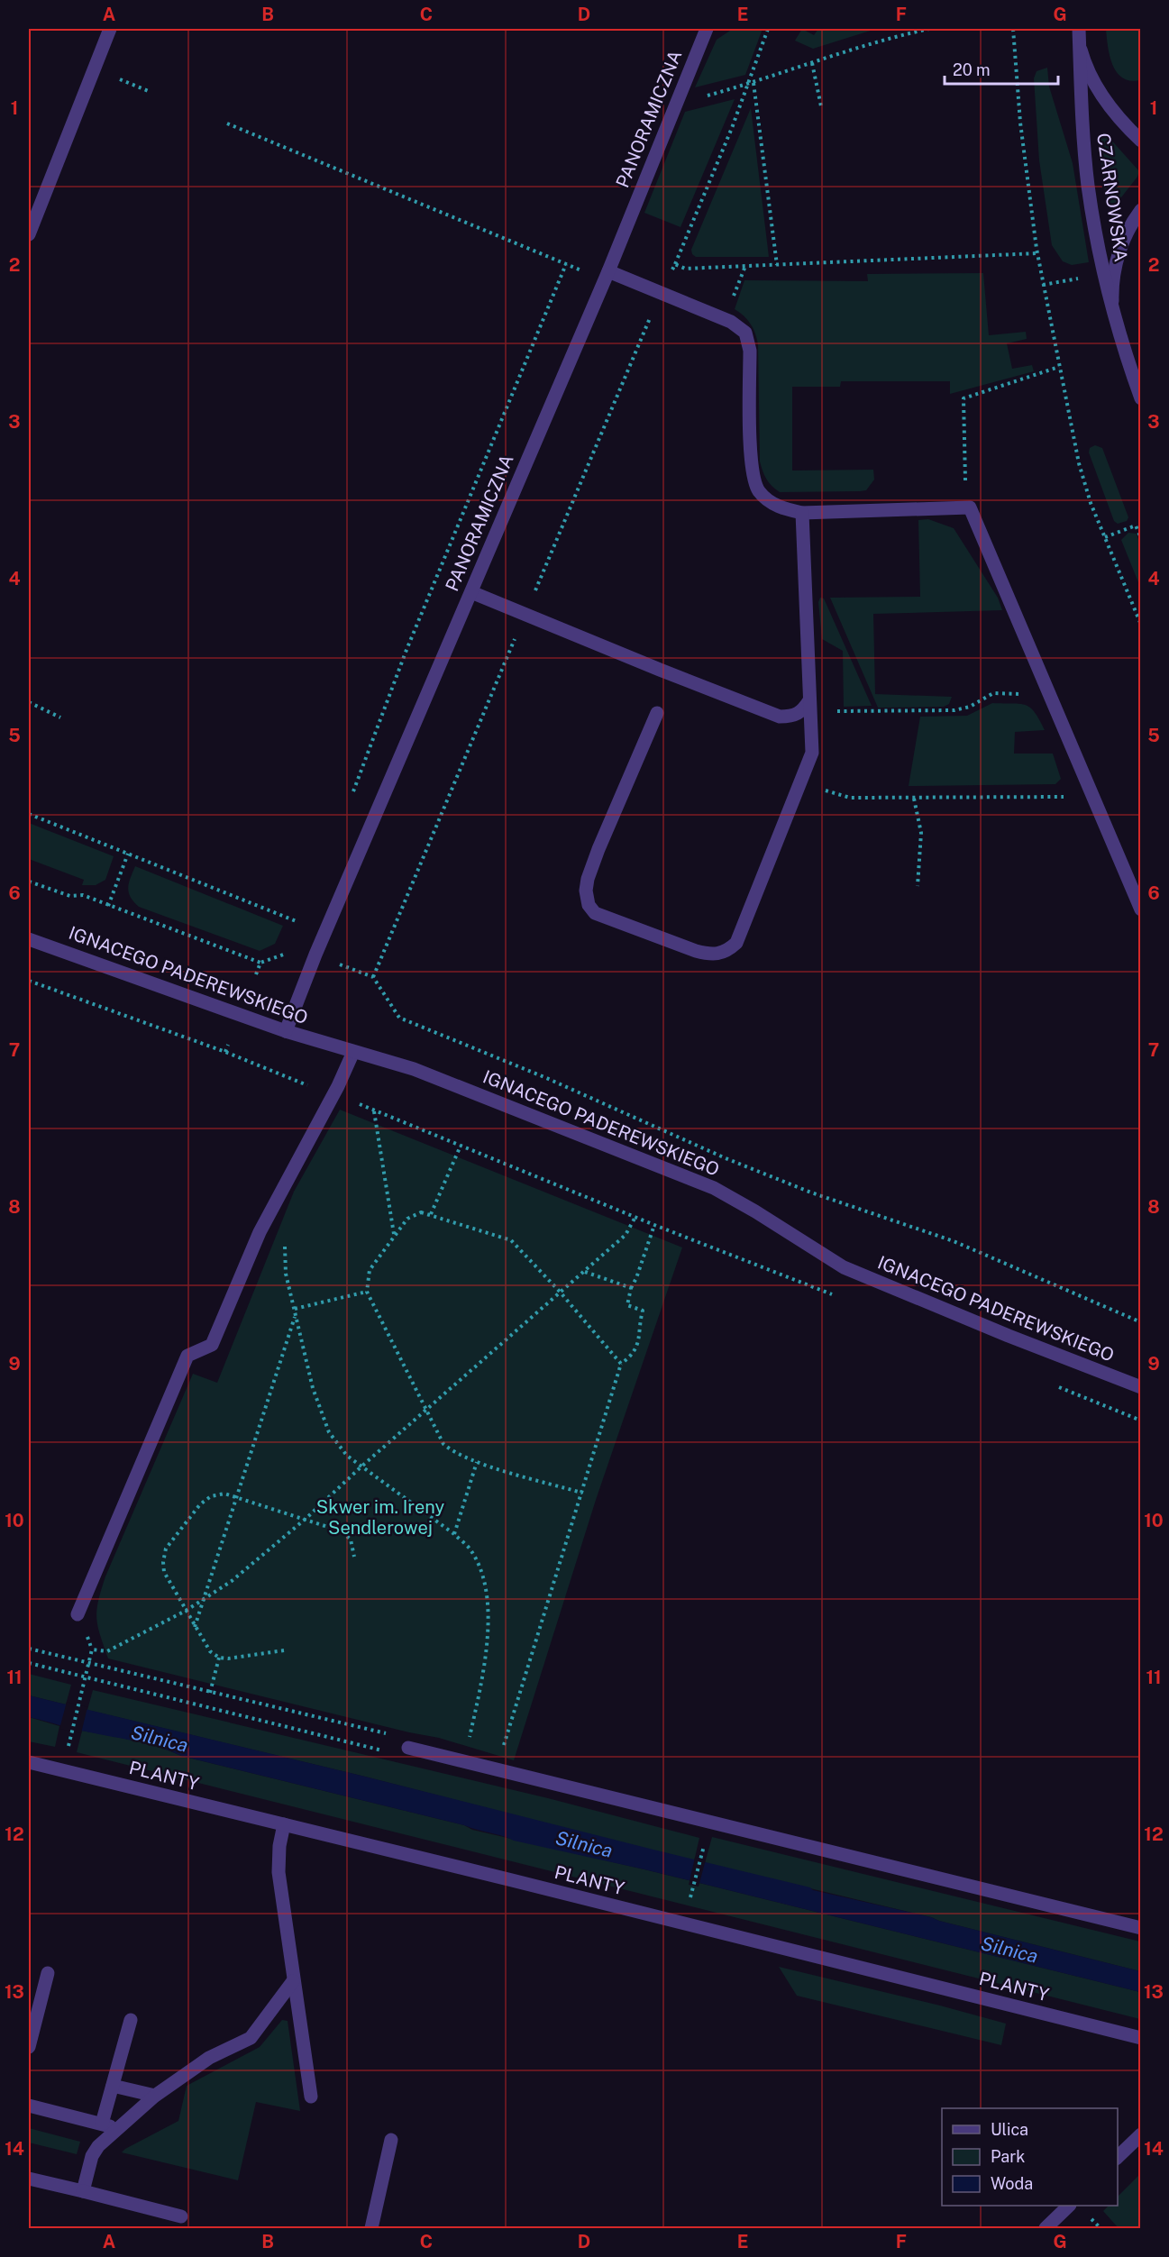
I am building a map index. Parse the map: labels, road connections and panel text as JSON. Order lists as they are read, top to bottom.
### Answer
{
  "streets": {
    "street": [
      "PANORAMICZNA",
      "CZARNOWSKA",
      "IGNACEGO PADEREWSKIEGO",
      "PLANTY"
    ]
  },
  "crossings": [
    ["PANORAMICZNA", "IGNACEGO PADEREWSKIEGO"]
  ],
  "water": ["Silnica"],
  "parks": ["Skwer im. Ireny Sendlerowej"],
  "legend": ["Ulica", "Park", "Woda"],
  "scale_bar": "20 m",
  "grid": {
    "columns": [
      "A",
      "B",
      "C",
      "D",
      "E",
      "F",
      "G"
    ],
    "rows": [
      "1",
      "2",
      "3",
      "4",
      "5",
      "6",
      "7",
      "8",
      "9",
      "10",
      "11",
      "12",
      "13",
      "14"
    ]
  }
}
